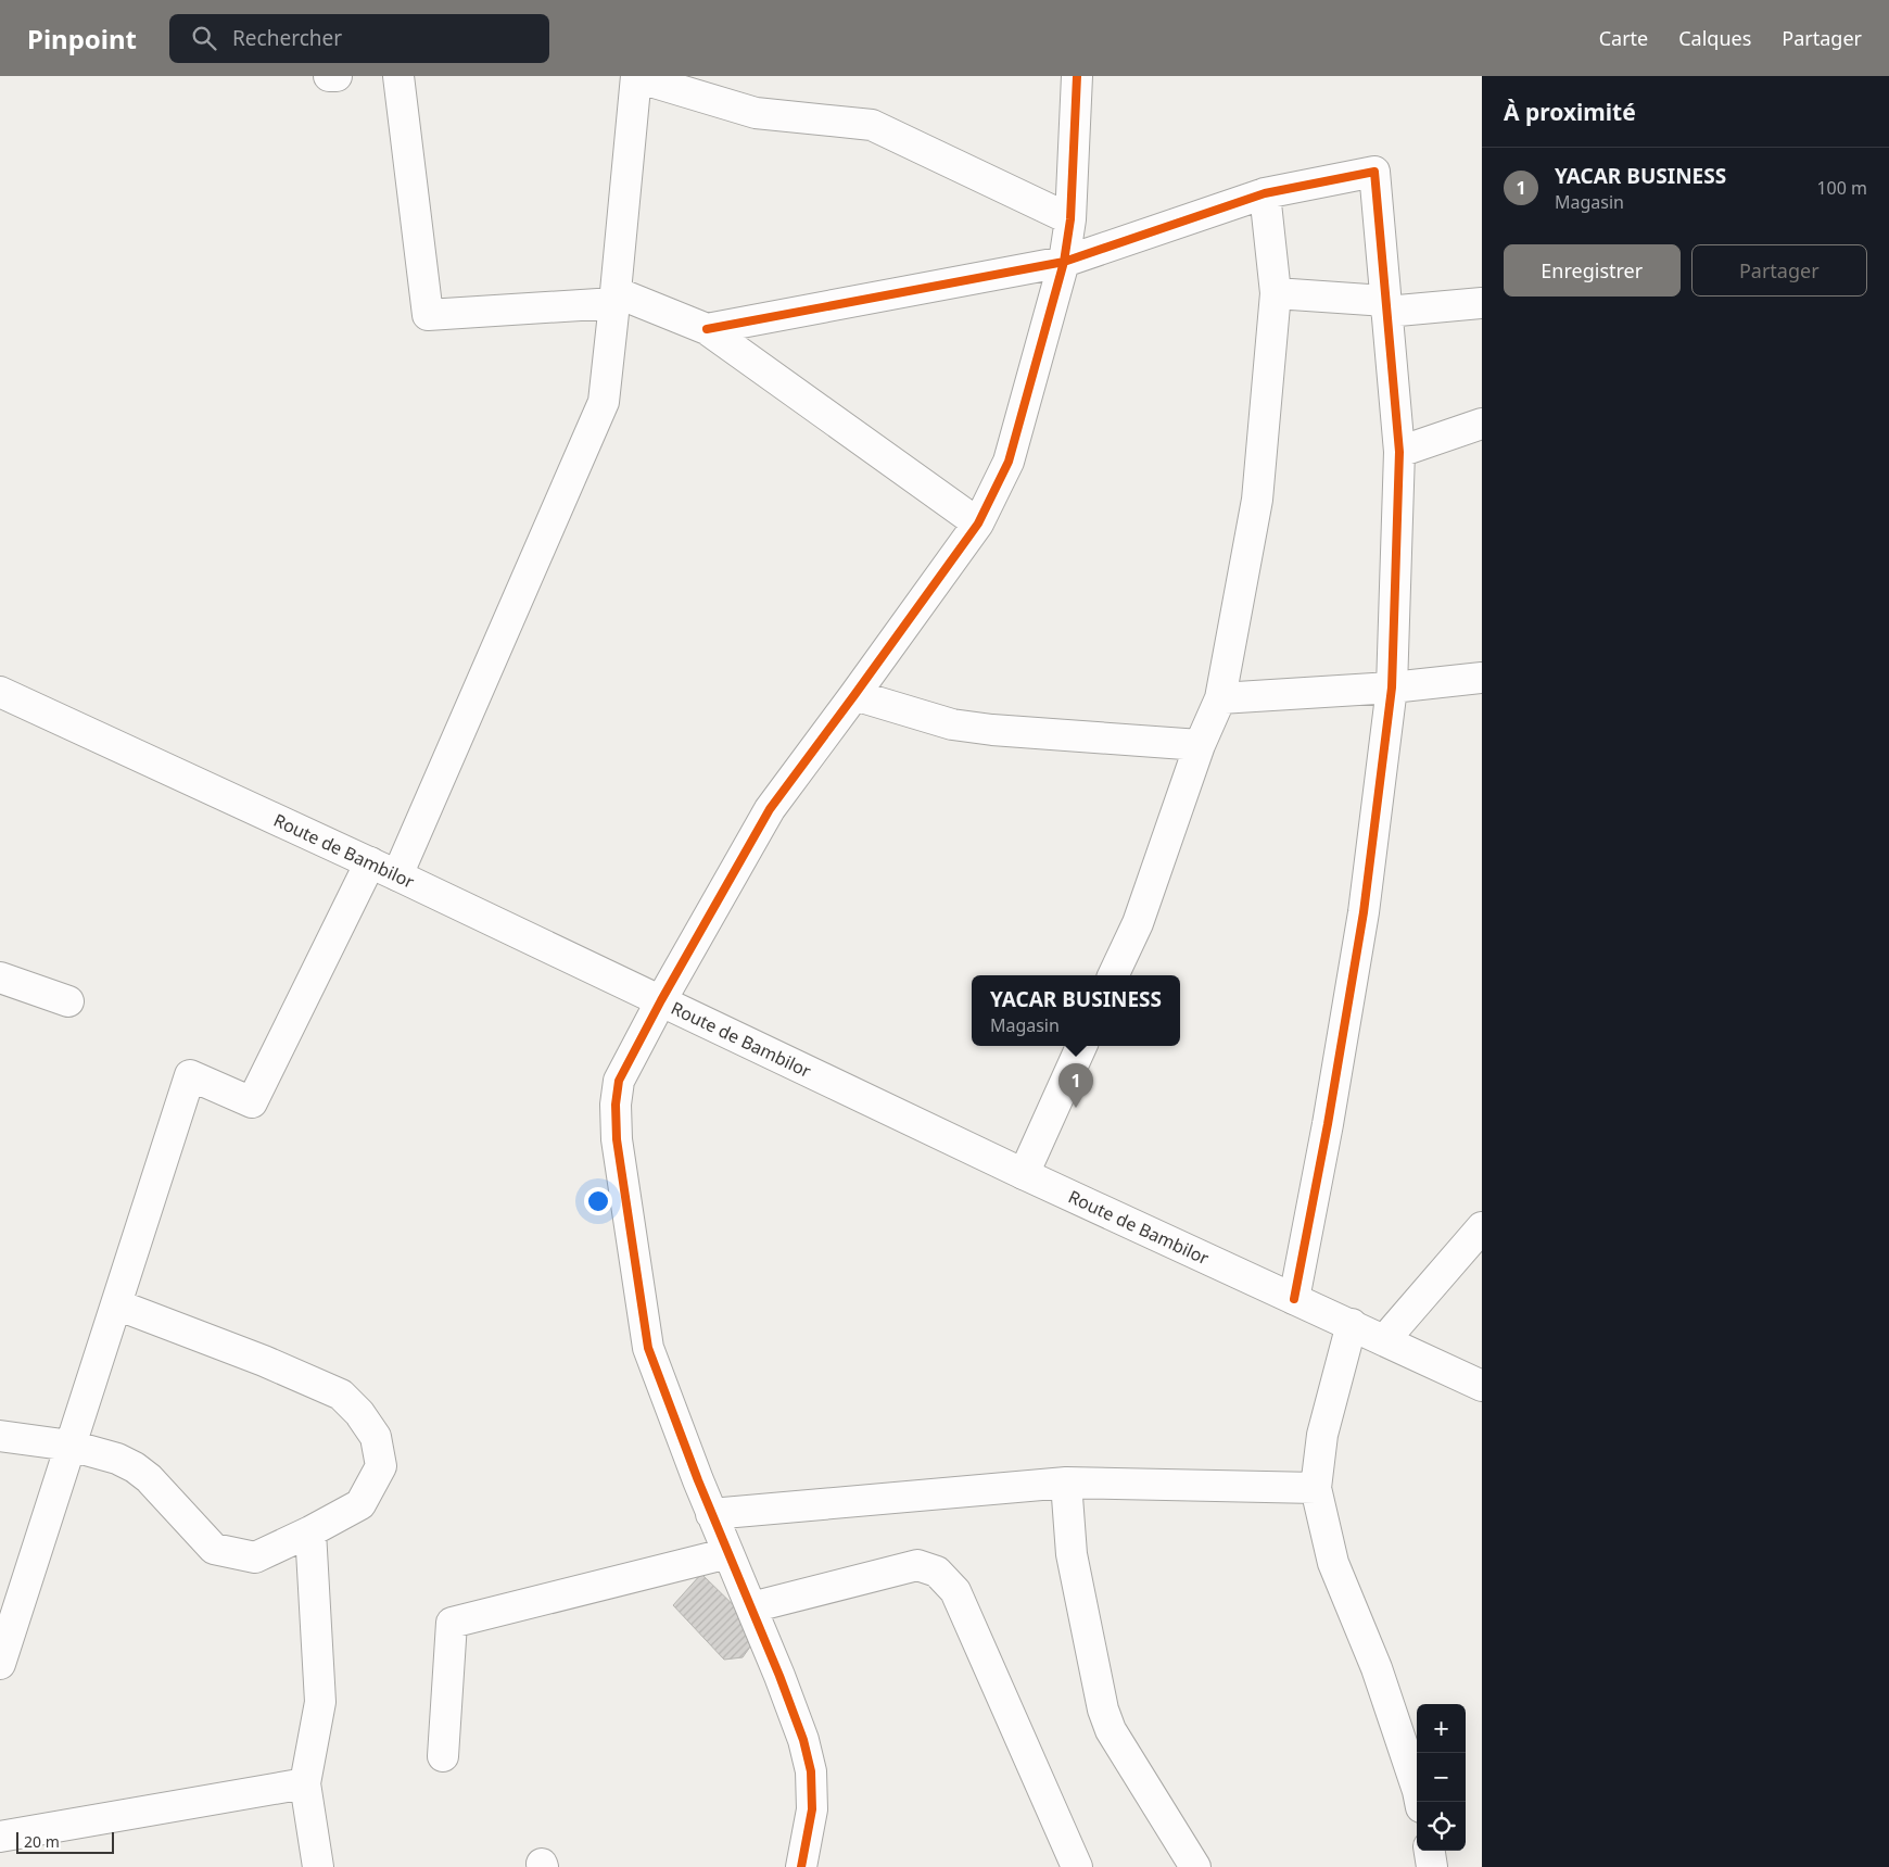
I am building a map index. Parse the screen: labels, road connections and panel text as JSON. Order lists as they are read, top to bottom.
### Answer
{
  "streets": {
    "street": ["Route de Bambilor"]
  },
  "scale_bar": "20 m",
  "page": {
    "header": "Pinpoint",
    "search": "Rechercher",
    "nav": ["Carte", "Calques", "Partager"],
    "heading": "À proximité",
    "list": [
      {
        "mark": "1",
        "name": "YACAR BUSINESS",
        "note": "Magasin",
        "value": "100 m"
      }
    ],
    "buttons": ["Enregistrer", "Partager"],
    "popup": ["YACAR BUSINESS", "Magasin"],
    "pins": "1",
    "map_buttons": ["+", "−"],
    "scale": "20 m"
  }
}
